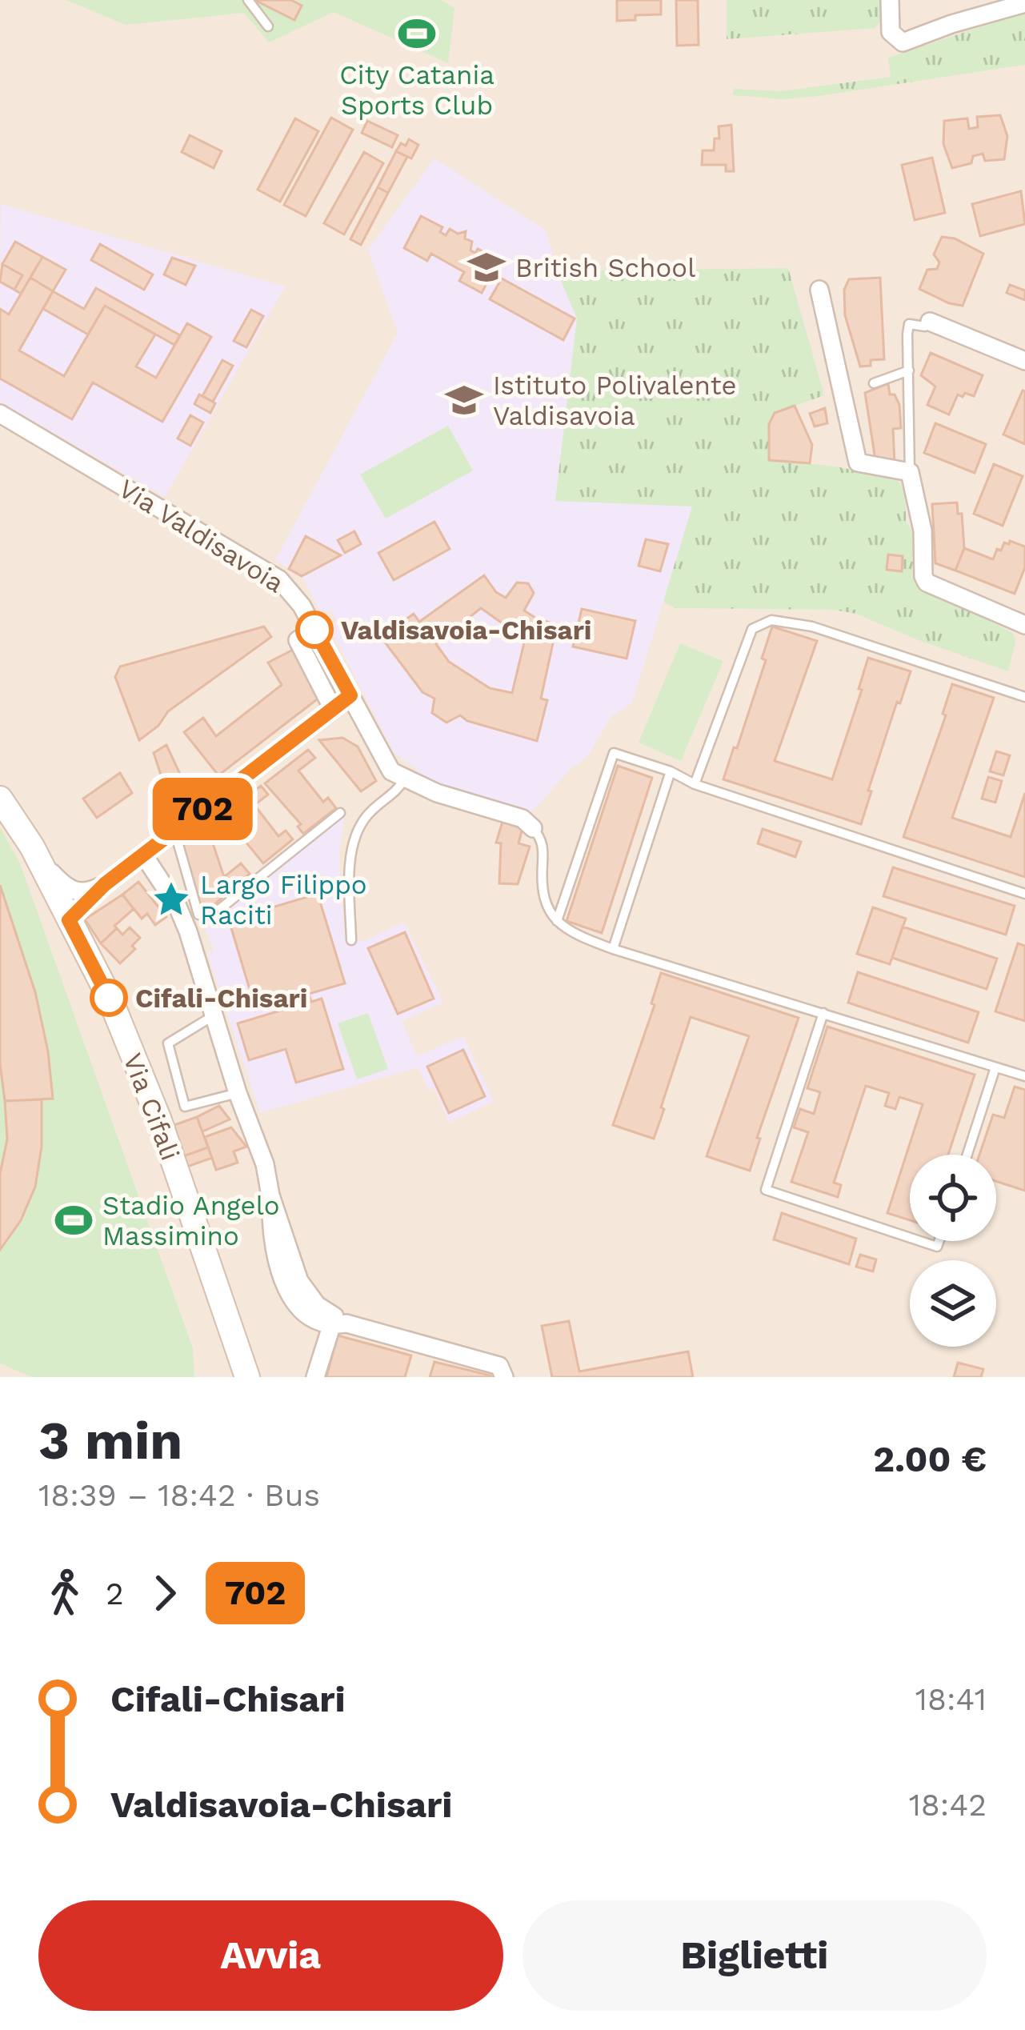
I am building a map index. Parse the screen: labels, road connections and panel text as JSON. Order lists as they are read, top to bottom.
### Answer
{
  "streets": {
    "main road": ["Via Cifali"],
    "street": ["Via Valdisavoia"]
  },
  "places": {
    "sports": ["City Catania Sports Club", "Stadio Angelo Massimino"],
    "school or university": ["British School", "Istituto Polivalente Valdisavoia"],
    "other": ["Valdisavoia-Chisari", "Cifali-Chisari"],
    "place": ["Largo Filippo Raciti"]
  },
  "lines": ["bus line 702"],
  "page": {
    "on_map": "702",
    "heading": ["3 min", "18:39 – 18:42 · Bus", "2.00 €"],
    "legs": ["2", "702"],
    "list": [
      {
        "name": "Cifali-Chisari",
        "value": "18:41"
      },
      {
        "name": "Valdisavoia-Chisari",
        "value": "18:42"
      }
    ],
    "buttons": ["Avvia", "Biglietti"]
  }
}
